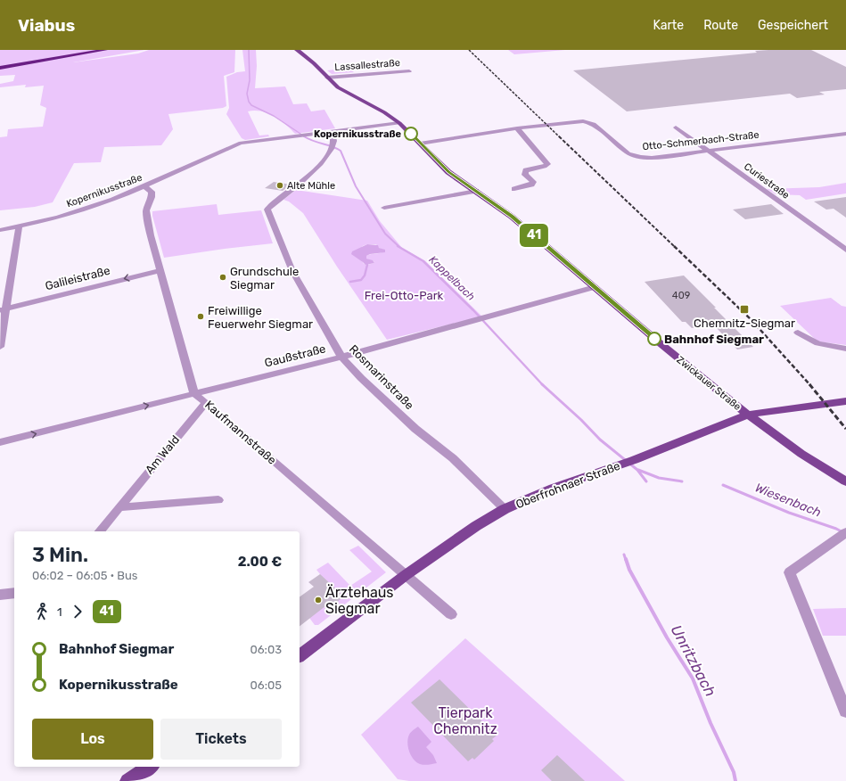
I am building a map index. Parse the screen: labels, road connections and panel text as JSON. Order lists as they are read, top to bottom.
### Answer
{
  "streets": {
    "main road": ["Zwickauer Straße", "Oberfrohnaer Straße"],
    "street": [
      "Lassallestraße",
      "Otto-Schmerbach-Straße",
      "Curiestraße",
      "Kopernikusstraße",
      "Galileistraße",
      "Gaußstraße",
      "Rosmarinstraße",
      "Kaufmannstraße",
      "Am Wald"
    ]
  },
  "crossings": [
    ["Lassallestraße", "Zwickauer Straße"],
    ["Otto-Schmerbach-Straße", "Curiestraße"],
    ["Otto-Schmerbach-Straße", "Zwickauer Straße"],
    ["Kopernikusstraße", "Rosmarinstraße"],
    ["Kopernikusstraße", "Zwickauer Straße"],
    ["Kopernikusstraße", "Kaufmannstraße"],
    ["Galileistraße", "Kaufmannstraße"],
    ["Gaußstraße", "Rosmarinstraße"],
    ["Gaußstraße", "Zwickauer Straße"],
    ["Gaußstraße", "Kaufmannstraße"],
    ["Rosmarinstraße", "Oberfrohnaer Straße"],
    ["Zwickauer Straße", "Oberfrohnaer Straße"],
    ["Kaufmannstraße", "Am Wald"],
    ["Kaufmannstraße", "Oberfrohnaer Straße"]
  ],
  "one_way": ["Galileistraße"],
  "water": ["Kappelbach", "Wiesenbach", "Unritzbach"],
  "parks": ["Frei-Otto-Park", "Tierpark Chemnitz"],
  "places": {
    "other": [
      "Kopernikusstraße",
      "Alte Mühle",
      "Grundschule Siegmar",
      "Freiwillige Feuerwehr Siegmar",
      "Bahnhof Siegmar",
      "Ärztehaus Siegmar"
    ],
    "transit": ["Chemnitz-Siegmar"]
  },
  "lines": ["bus line 41"],
  "house_numbers": ["409"],
  "page": {
    "header": "Viabus",
    "nav": ["Karte", "Route", "Gespeichert"],
    "on_map": "41",
    "heading": ["3 Min.", "06:02 – 06:05 · Bus", "2.00 €"],
    "legs": ["1", "41"],
    "list": [
      {
        "name": "Bahnhof Siegmar",
        "value": "06:03"
      },
      {
        "name": "Kopernikusstraße",
        "value": "06:05"
      }
    ],
    "buttons": ["Los", "Tickets"]
  }
}
